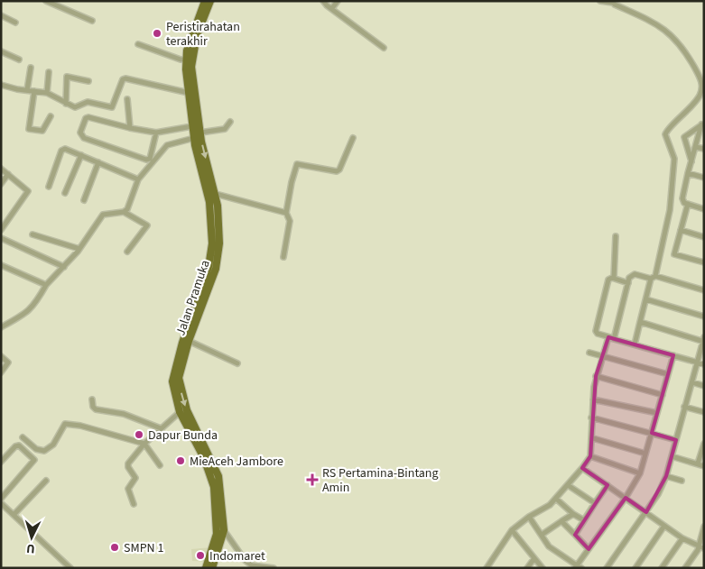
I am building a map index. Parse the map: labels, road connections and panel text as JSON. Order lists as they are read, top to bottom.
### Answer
{
  "streets": {
    "main road": ["Jalan Pramuka"]
  },
  "places": {
    "other": [
      "Peristirahatan terakhir",
      "Dapur Bunda",
      "MieAceh Jambore",
      "SMPN 1",
      "Indomaret"
    ],
    "health": ["RS Pertamina-Bintang Amin"]
  },
  "north": "bottom"
}
